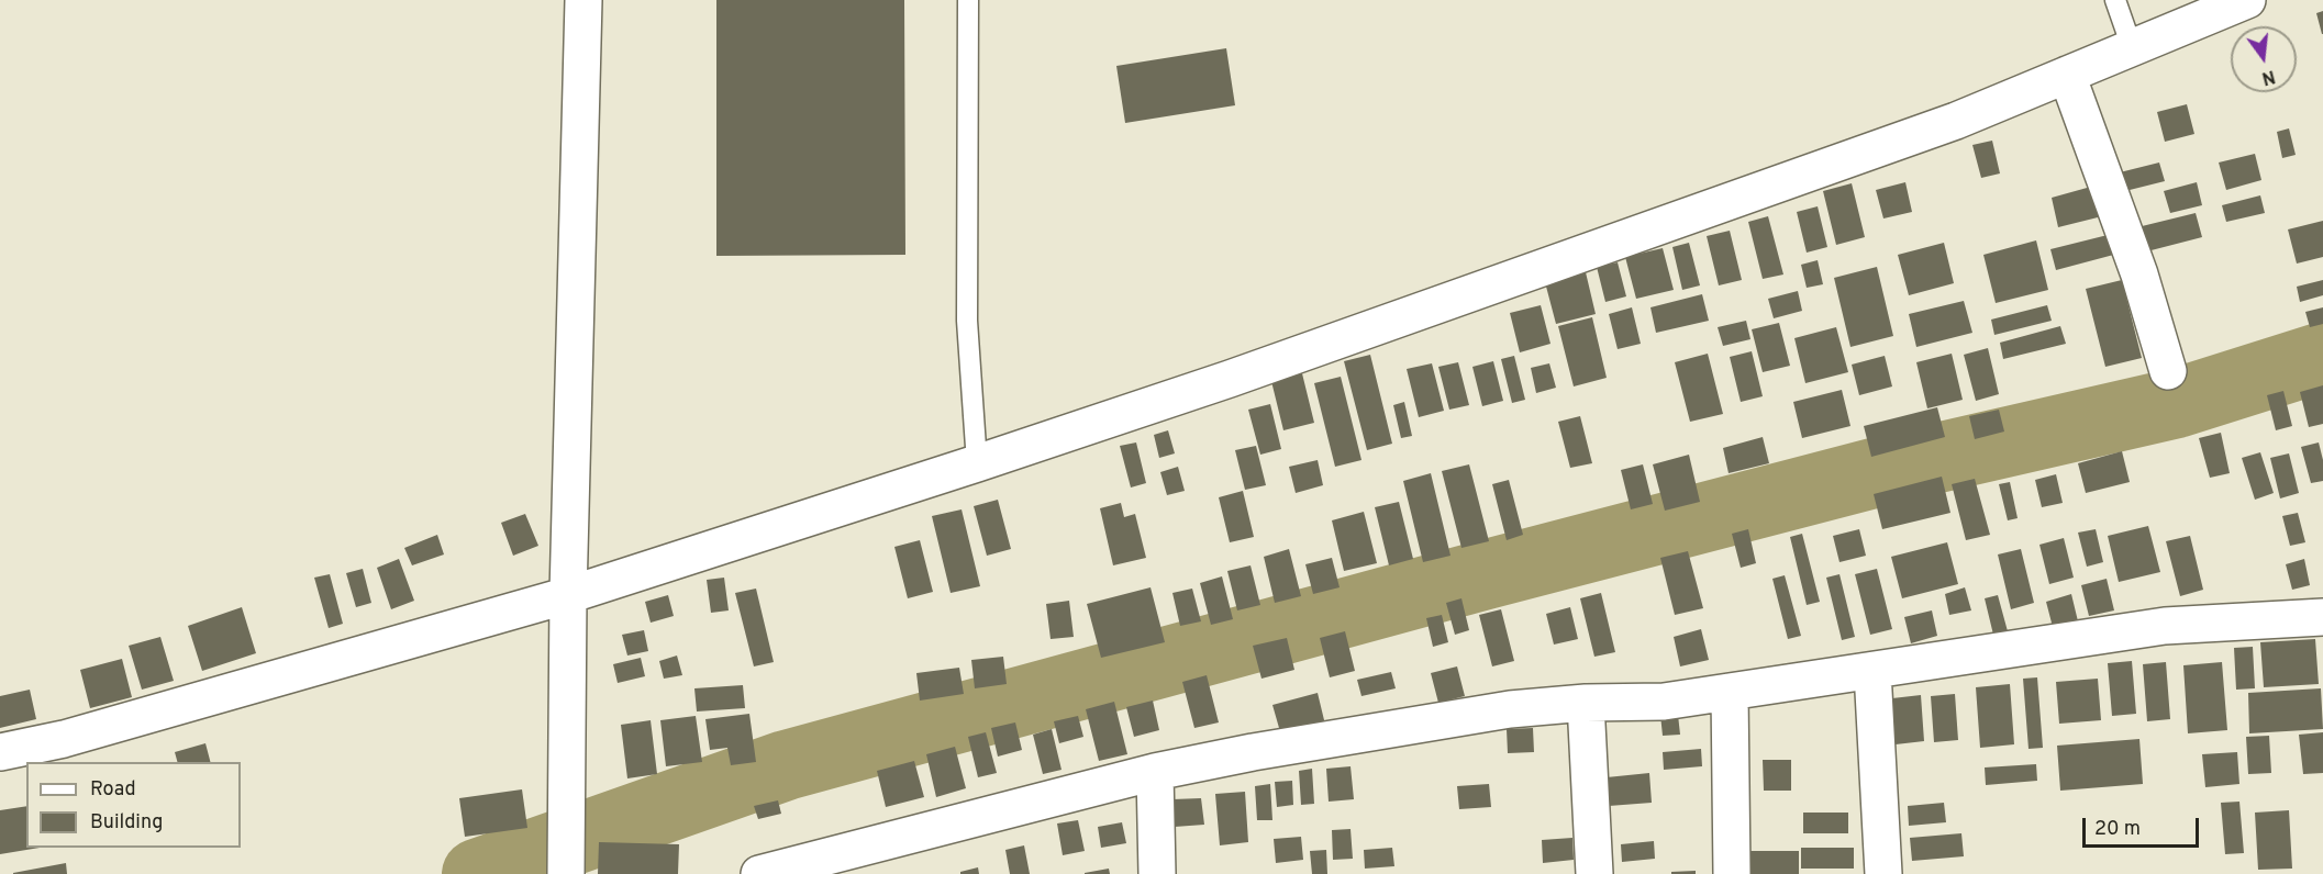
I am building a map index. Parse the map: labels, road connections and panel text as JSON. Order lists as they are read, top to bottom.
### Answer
{
  "legend": ["Road", "Building"],
  "scale_bar": "20 m",
  "north": "bottom"
}
